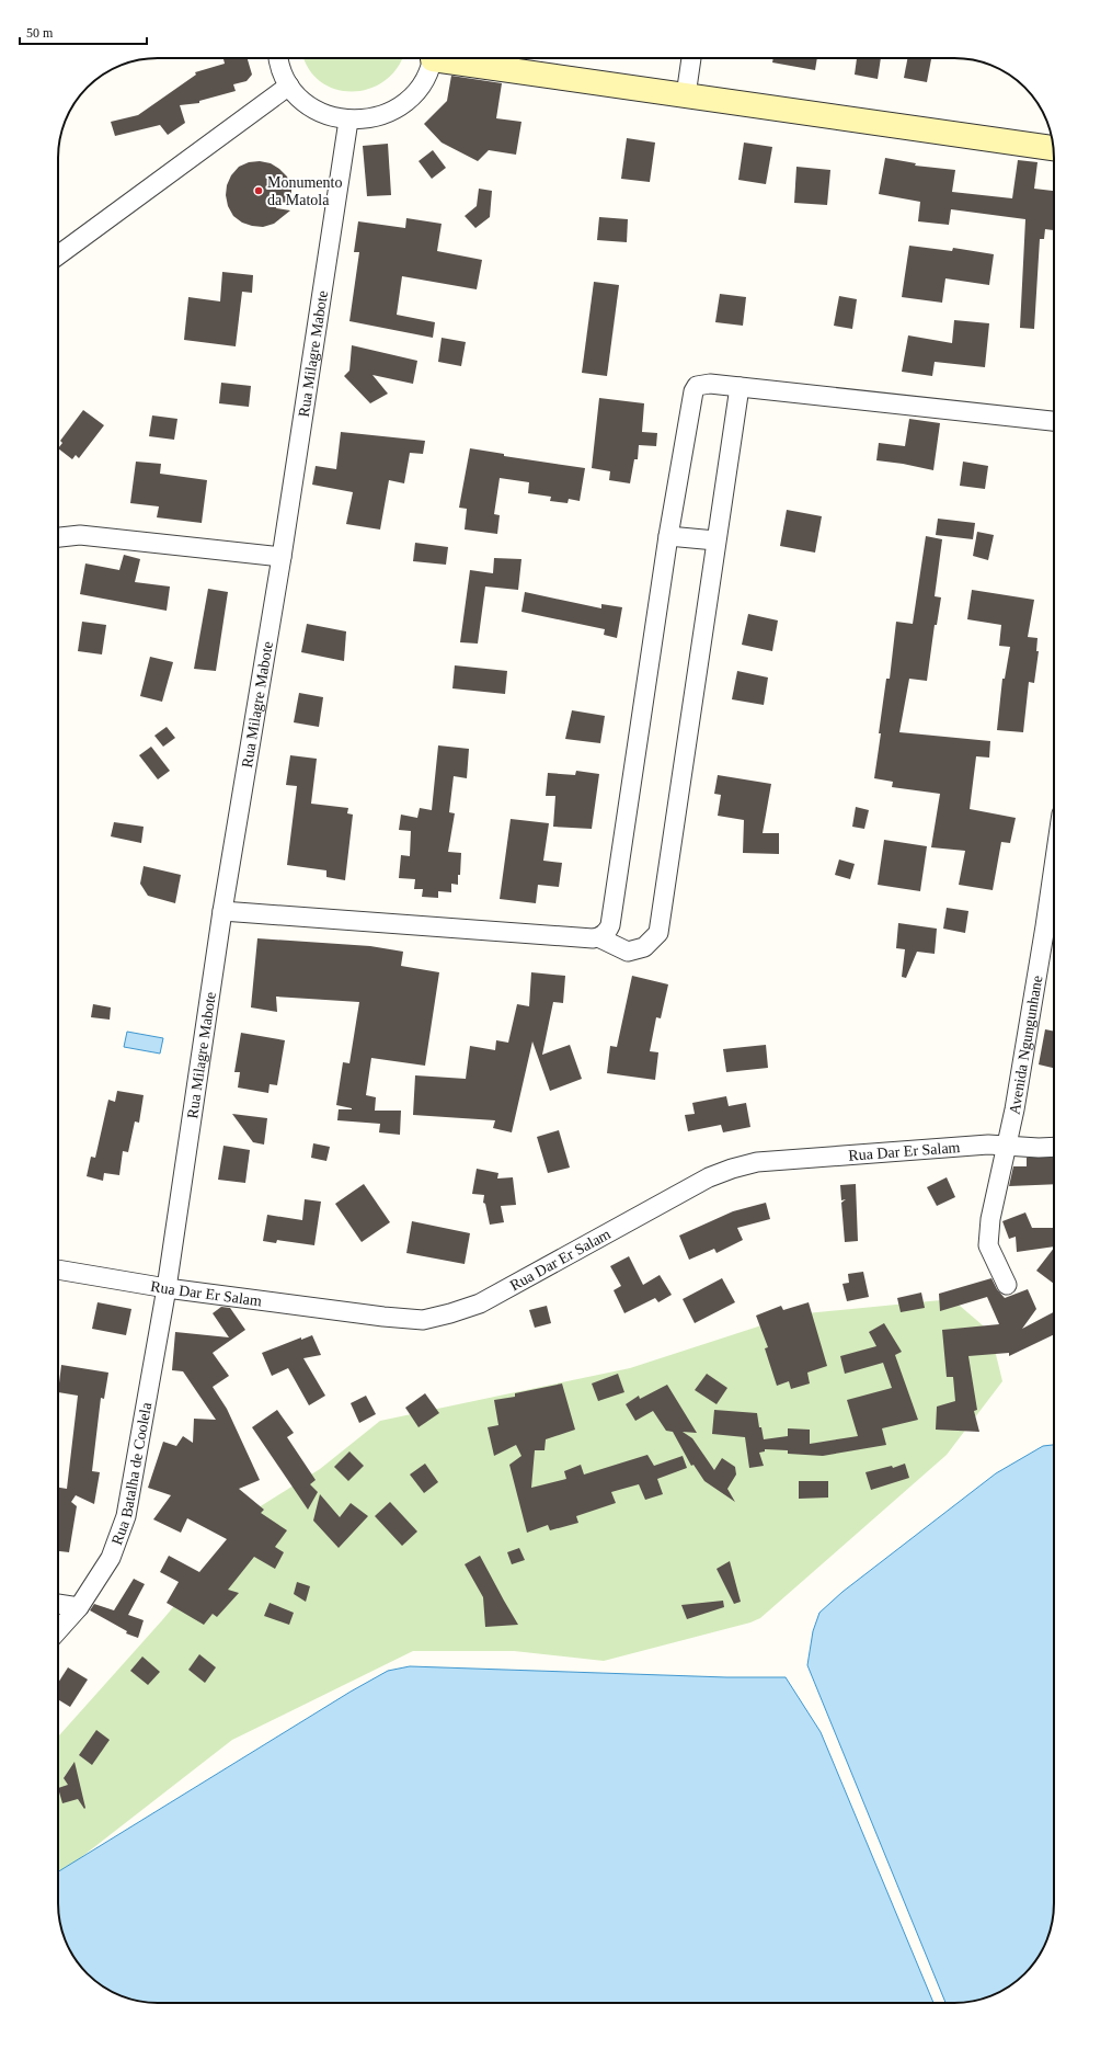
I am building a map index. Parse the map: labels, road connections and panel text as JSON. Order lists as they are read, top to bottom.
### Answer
{
  "streets": {
    "street": [
      "Rua Milagre Mabote",
      "Avenida Ngungunhane",
      "Rua Dar Er Salam",
      "Rua Batalha de Coolela"
    ]
  },
  "crossings": [
    ["Rua Milagre Mabote", "Rua Dar Er Salam"],
    ["Rua Milagre Mabote", "Rua Batalha de Coolela"],
    ["Avenida Ngungunhane", "Rua Dar Er Salam"],
    ["Rua Dar Er Salam", "Rua Batalha de Coolela"]
  ],
  "places": ["Monumento da Matola"],
  "scale_bar": "50 m"
}
